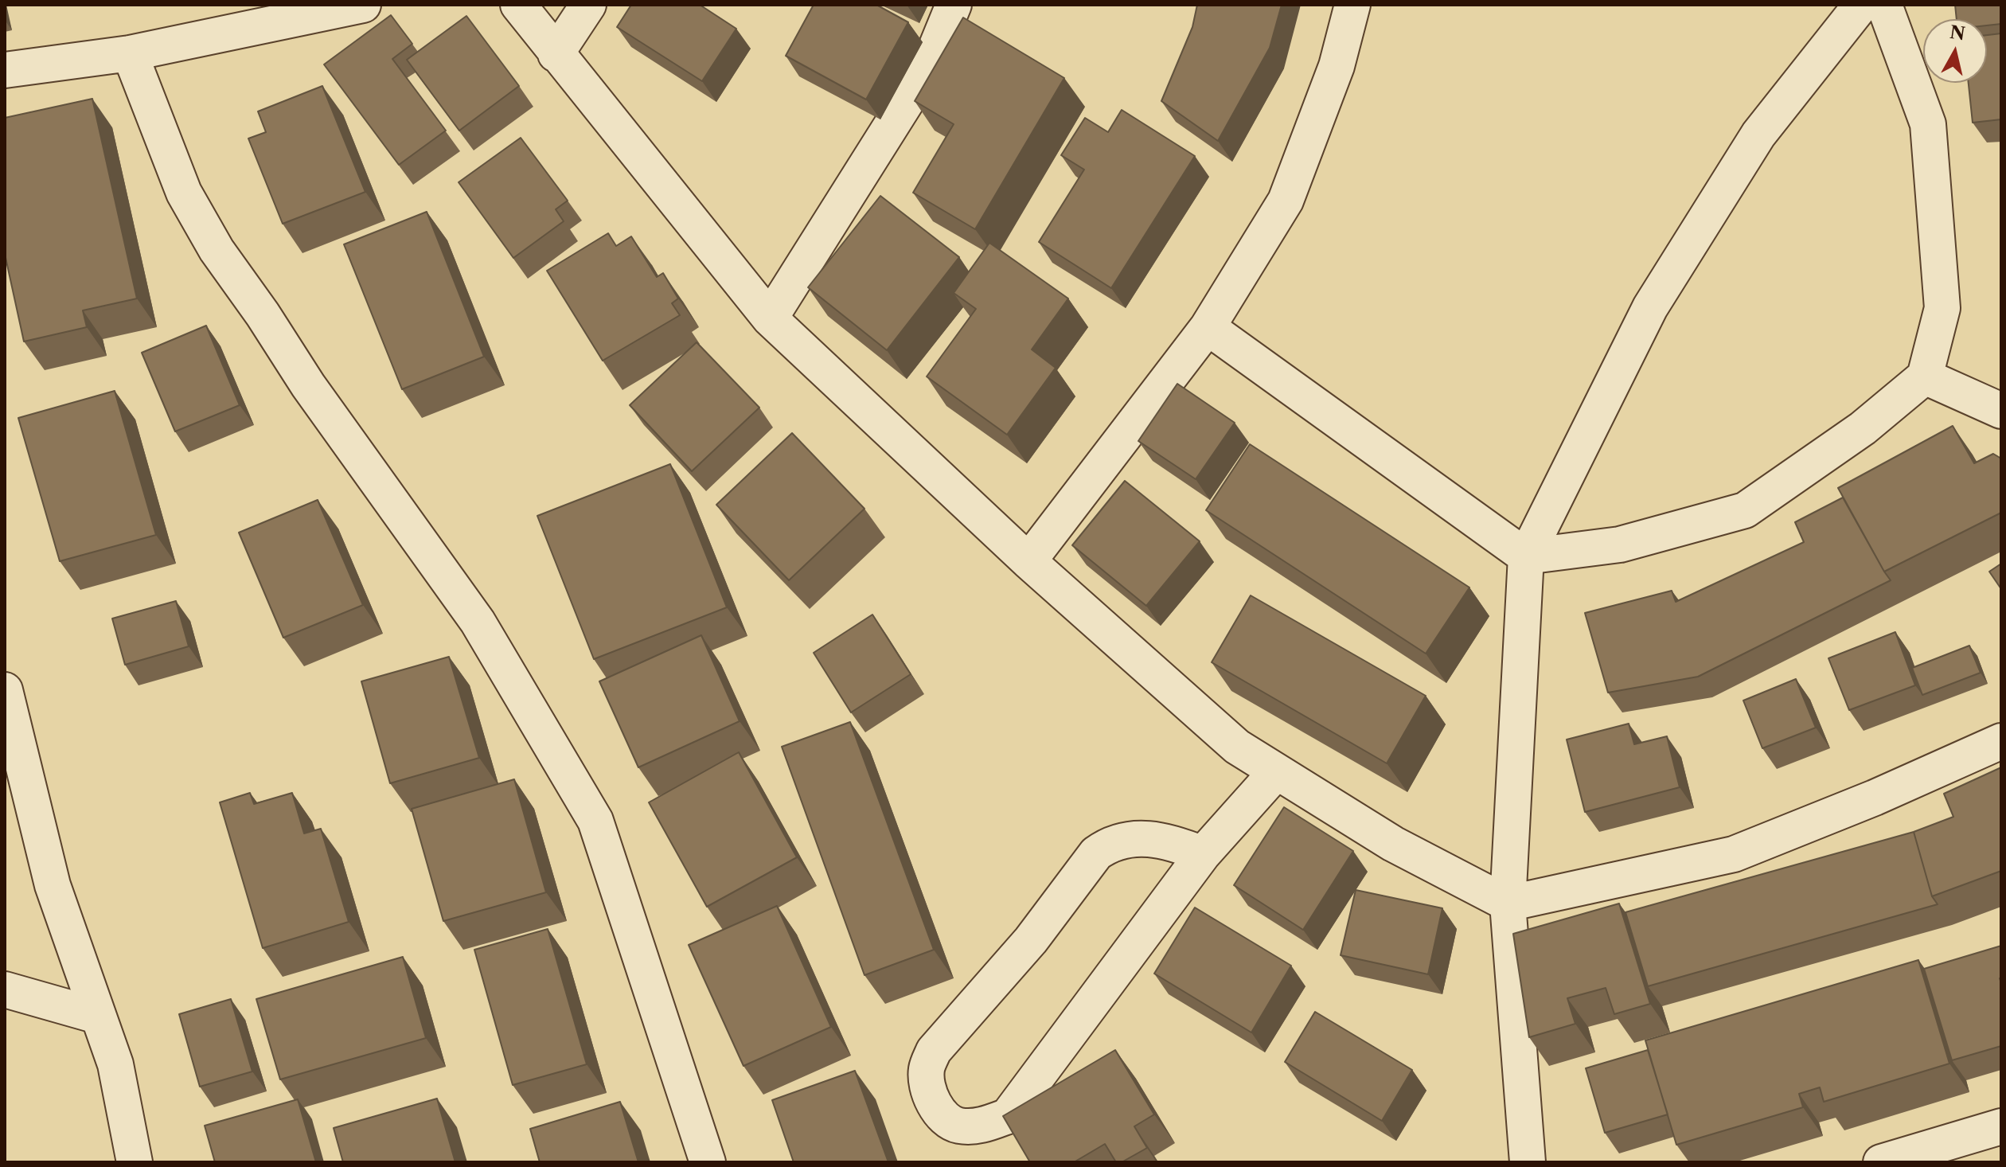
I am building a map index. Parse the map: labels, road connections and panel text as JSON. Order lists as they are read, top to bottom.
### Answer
{
  "north": "top"
}
